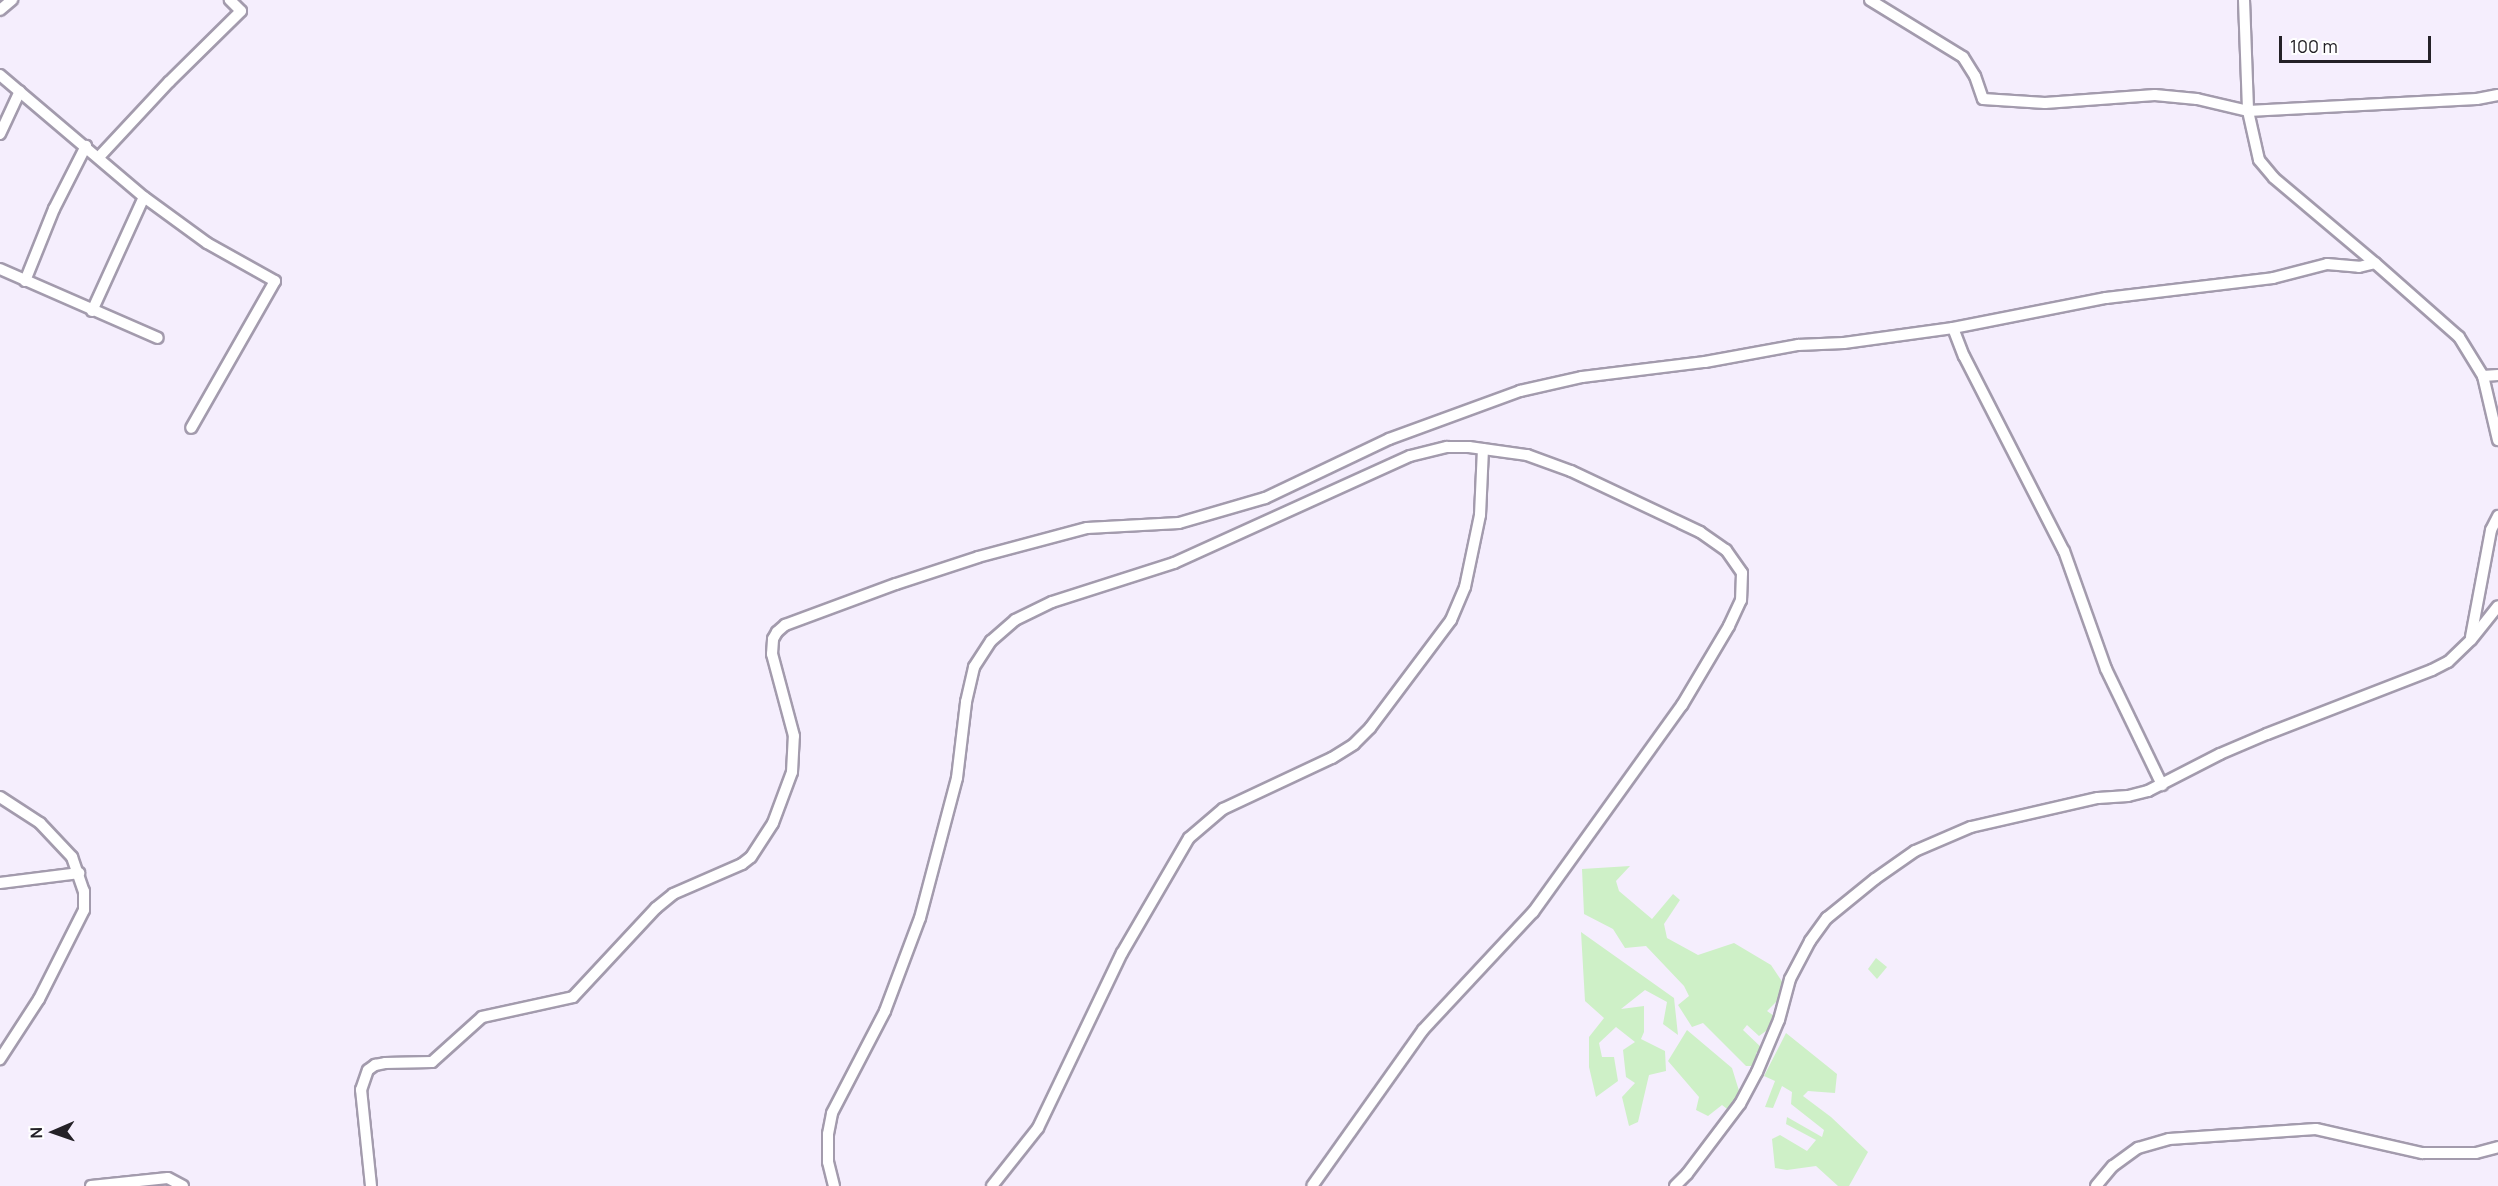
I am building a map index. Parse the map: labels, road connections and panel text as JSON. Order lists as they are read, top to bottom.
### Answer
{
  "scale_bar": "100 m",
  "north": "left"
}
